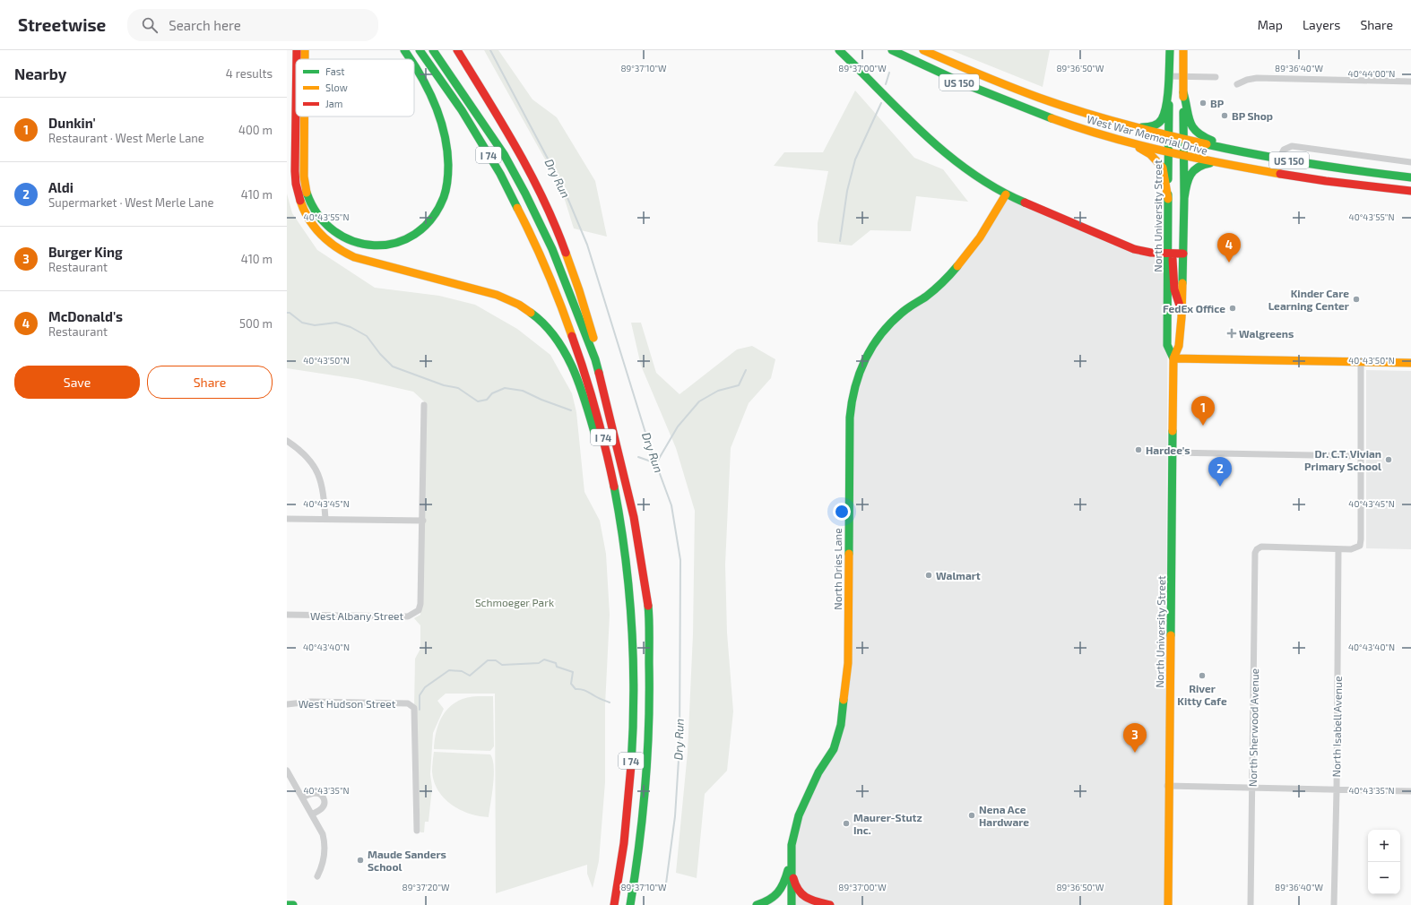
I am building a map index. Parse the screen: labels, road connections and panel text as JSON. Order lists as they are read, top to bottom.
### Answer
{
  "streets": {
    "main road": [
      "US 150",
      "West War Memorial Drive",
      "I 74",
      "North University Street",
      "North Dries Lane"
    ],
    "street": [
      "West Albany Street",
      "West Hudson Street",
      "North Isabell Avenue",
      "North Sherwood Avenue"
    ]
  },
  "crossings": [
    ["West War Memorial Drive", "North University Street"],
    ["North Isabell Avenue", "North Sherwood Avenue"]
  ],
  "water": ["Dry Run"],
  "parks": ["Schmoeger Park"],
  "places": {
    "other": [
      "BP",
      "BP Shop",
      "Kinder Care Learning Center",
      "FedEx Office",
      "Hardee's",
      "Dr. C.T. Vivian Primary School",
      "Walmart",
      "River Kitty Cafe",
      "Nena Ace Hardware",
      "Maurer-Stutz Inc.",
      "Maude Sanders School"
    ],
    "health": ["Walgreens"]
  },
  "legend": ["Fast", "Slow", "Jam"],
  "page": {
    "header": "Streetwise",
    "search": "Search here",
    "nav": ["Map", "Layers", "Share"],
    "heading": ["Nearby", "4 results"],
    "list": [
      {
        "mark": "1",
        "name": "Dunkin'",
        "note": "Restaurant · West Merle Lane",
        "value": "400 m"
      },
      {
        "mark": "2",
        "name": "Aldi",
        "note": "Supermarket · West Merle Lane",
        "value": "410 m"
      },
      {
        "mark": "3",
        "name": "Burger King",
        "note": "Restaurant",
        "value": "410 m"
      },
      {
        "mark": "4",
        "name": "McDonald's",
        "note": "Restaurant",
        "value": "500 m"
      }
    ],
    "pins": [
      "4",
      "1",
      "2",
      "3"
    ],
    "buttons": ["Save", "Share"],
    "map_buttons": ["+", "−"]
  },
  "coordinates": [
    "89°37'10\"W",
    "89°37'00\"W",
    "89°36'50\"W",
    "89°36'40\"W",
    "40°44'00\"N",
    "40°43'55\"N",
    "40°43'50\"N",
    "40°43'45\"N",
    "40°43'40\"N",
    "40°43'35\"N",
    "89°37'20\"W"
  ]
}
